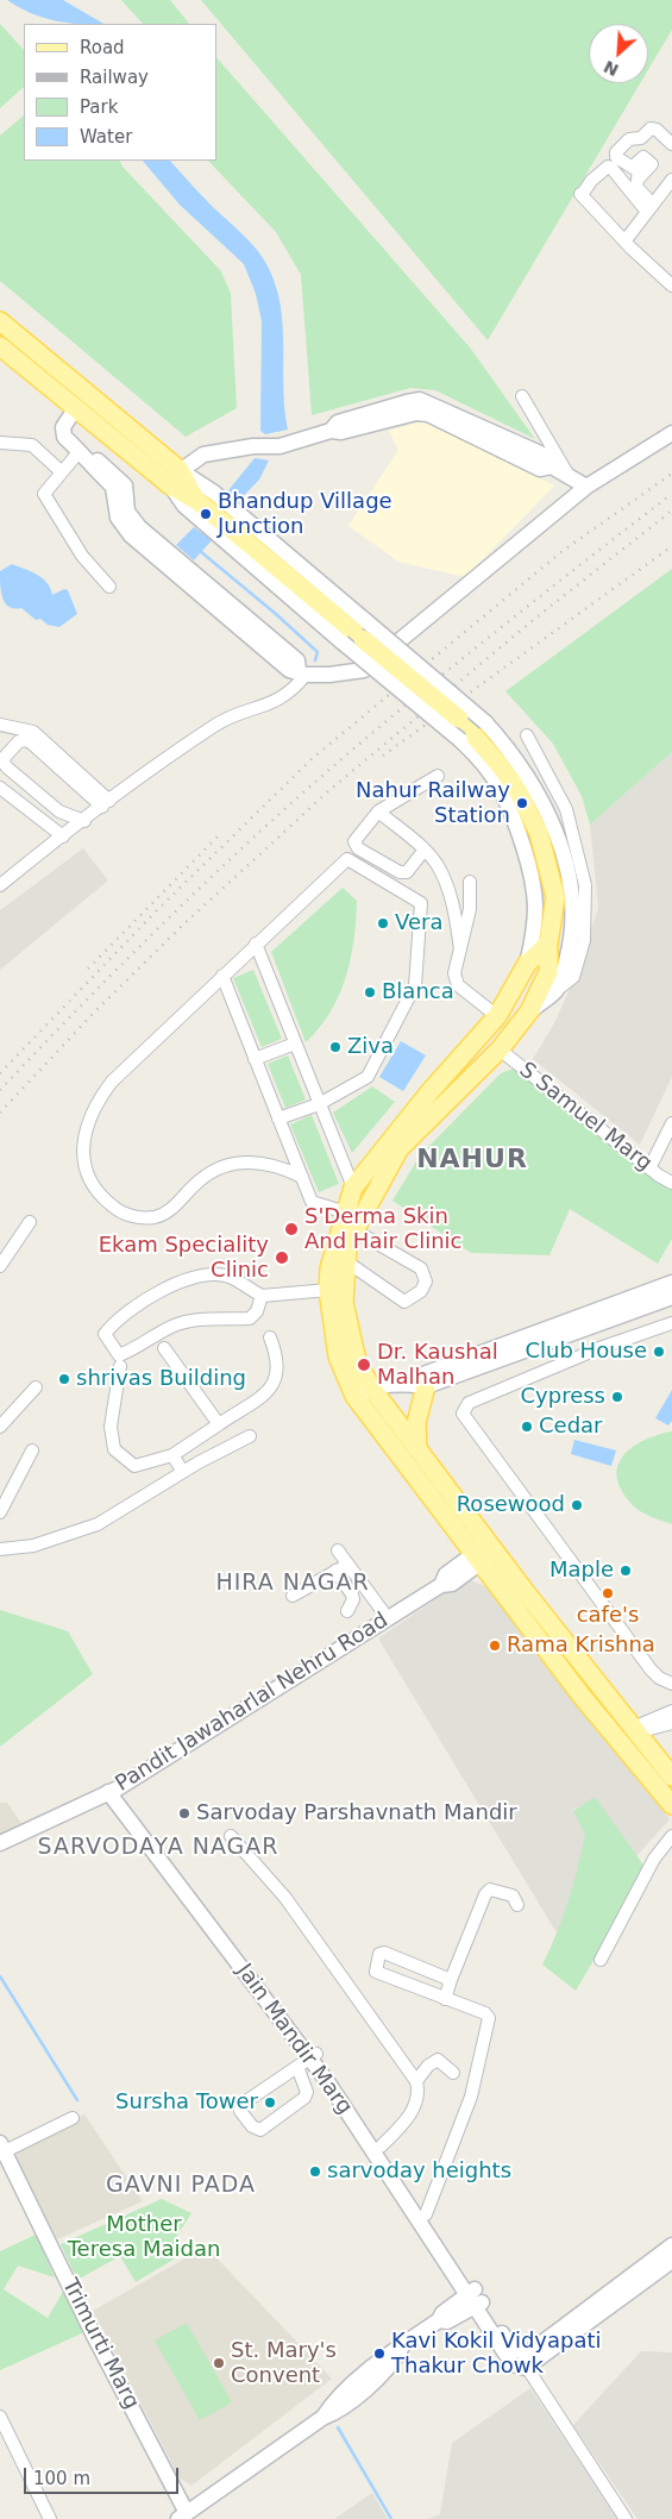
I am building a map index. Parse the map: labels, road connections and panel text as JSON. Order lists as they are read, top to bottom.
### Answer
{
  "streets": {
    "street": [
      "S Samuel Marg",
      "Pandit Jawaharlal Nehru Road",
      "Jain Mandir Marg",
      "Trimurti Marg"
    ]
  },
  "crossings": [
    ["Pandit Jawaharlal Nehru Road", "Jain Mandir Marg"]
  ],
  "districts": [
    "NAHUR",
    "HIRA NAGAR",
    "SARVODAYA NAGAR",
    "GAVNI PADA"
  ],
  "parks": ["Mother Teresa Maidan"],
  "places": [
    "Bhandup Village Junction",
    "Nahur Railway Station",
    "Vera",
    "Blanca",
    "Ziva",
    "S'Derma Skin And Hair Clinic",
    "Ekam Speciality Clinic",
    "Club House",
    "Dr. Kaushal Malhan",
    "shrivas Building",
    "Cypress",
    "Cedar",
    "Rosewood",
    "Maple",
    "cafe's",
    "Rama Krishna",
    "Sarvoday Parshavnath Mandir",
    "Sursha Tower",
    "sarvoday heights",
    "Kavi Kokil Vidyapati Thakur Chowk",
    "St. Mary's Convent"
  ],
  "legend": [
    "Road",
    "Railway",
    "Park",
    "Water"
  ],
  "scale_bar": "100 m",
  "north": "bottom left"
}
